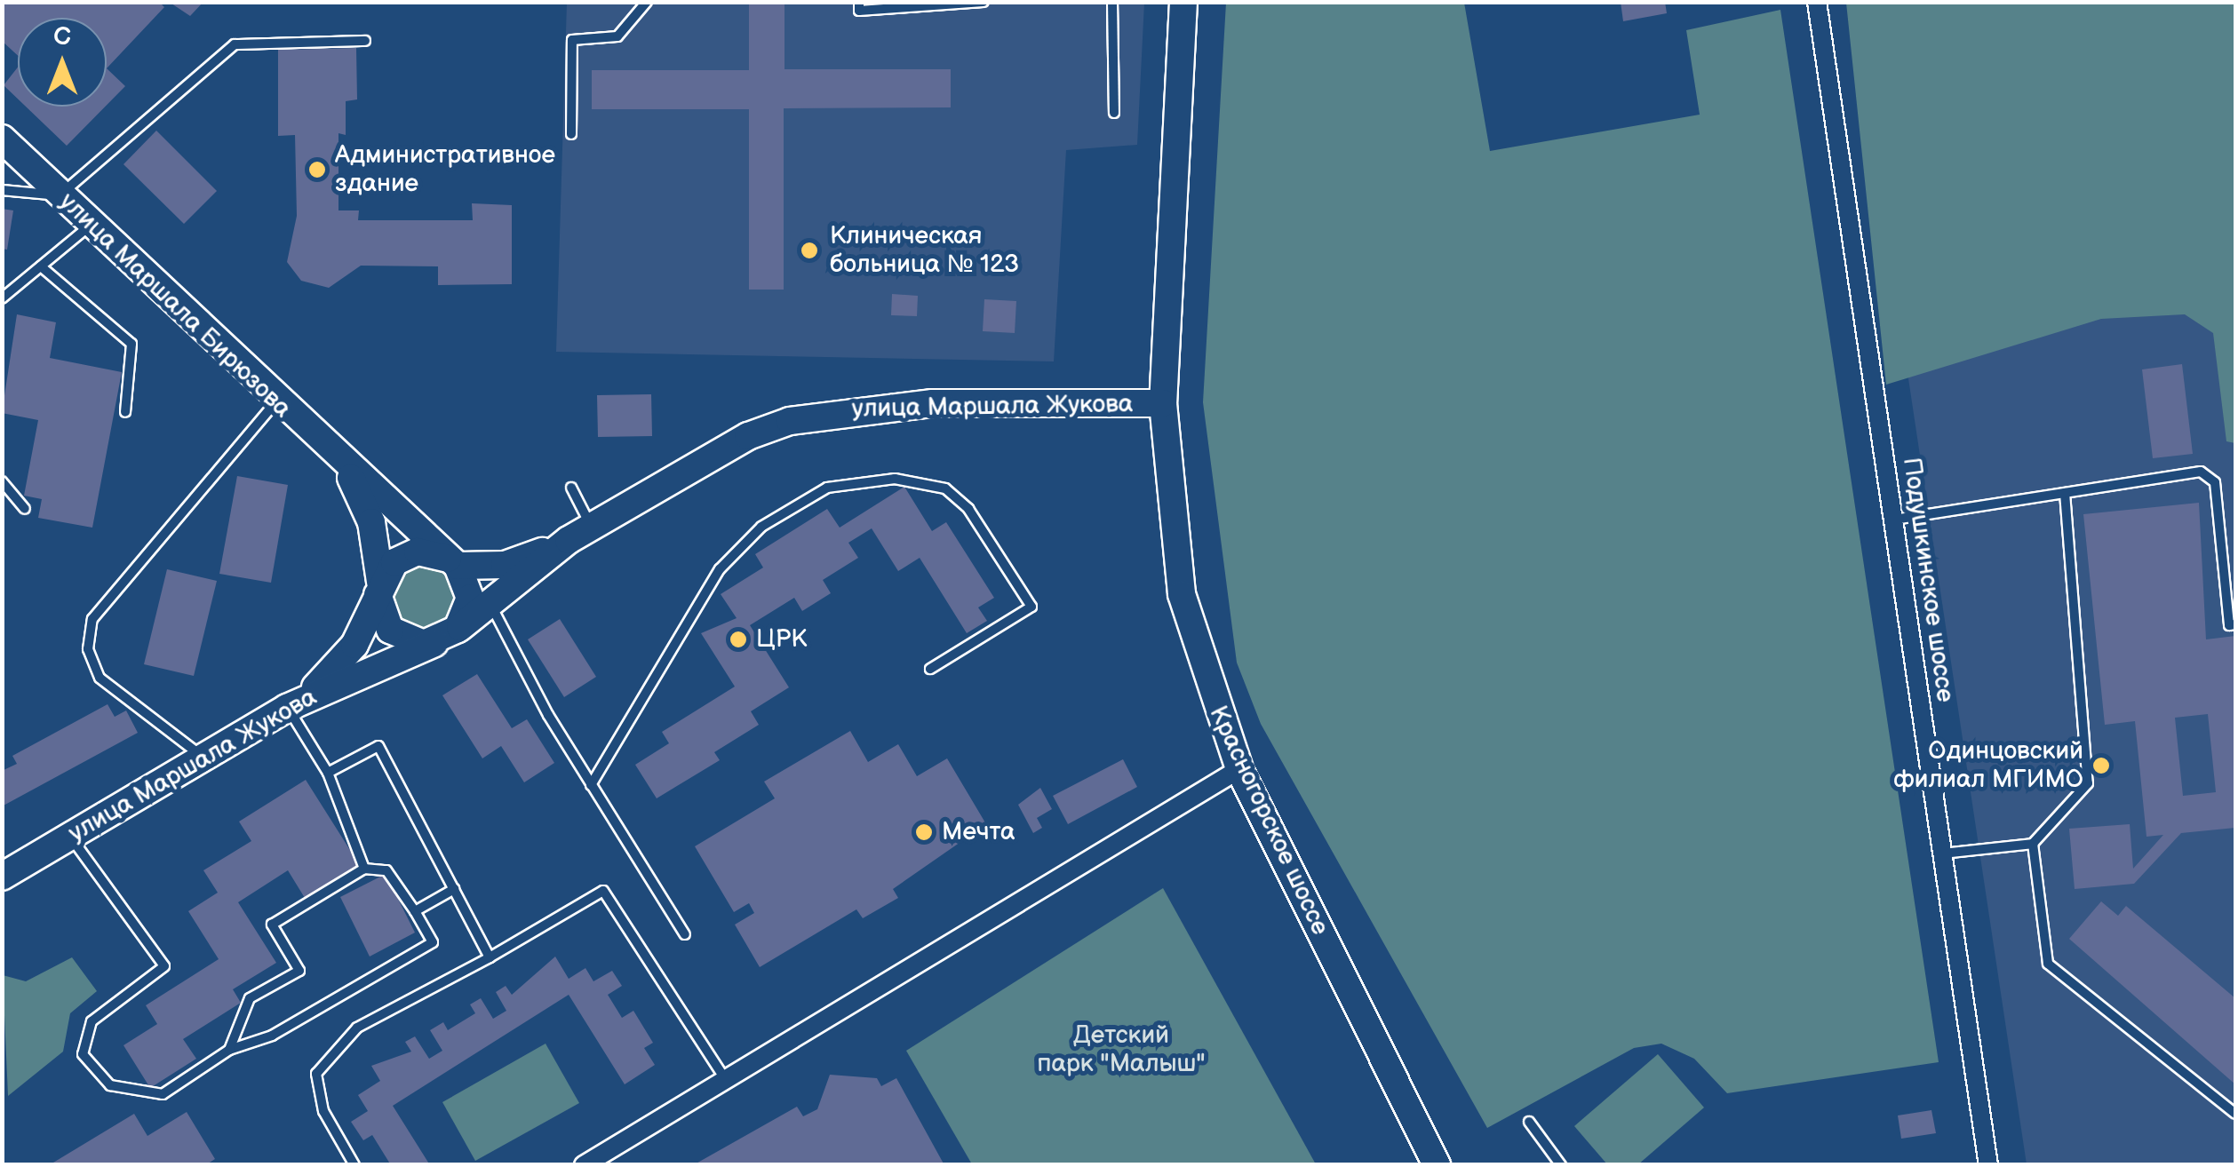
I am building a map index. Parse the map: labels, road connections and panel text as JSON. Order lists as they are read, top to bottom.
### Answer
{
  "streets": {
    "street": [
      "улица Маршала Бирюзова",
      "улица Маршала Жукова",
      "Подушкинское шоссе",
      "Красногорское шоссе"
    ]
  },
  "crossings": [
    ["улица Маршала Бирюзова", "улица Маршала Жукова"],
    ["улица Маршала Жукова", "Красногорское шоссе"]
  ],
  "parks": ["Детский парк \"Малыш\""],
  "places": [
    "Административное здание",
    "Клиническая больница № 123",
    "ЦРК",
    "Одинцовский филиал МГИМО",
    "Мечта"
  ],
  "north": "top"
}
